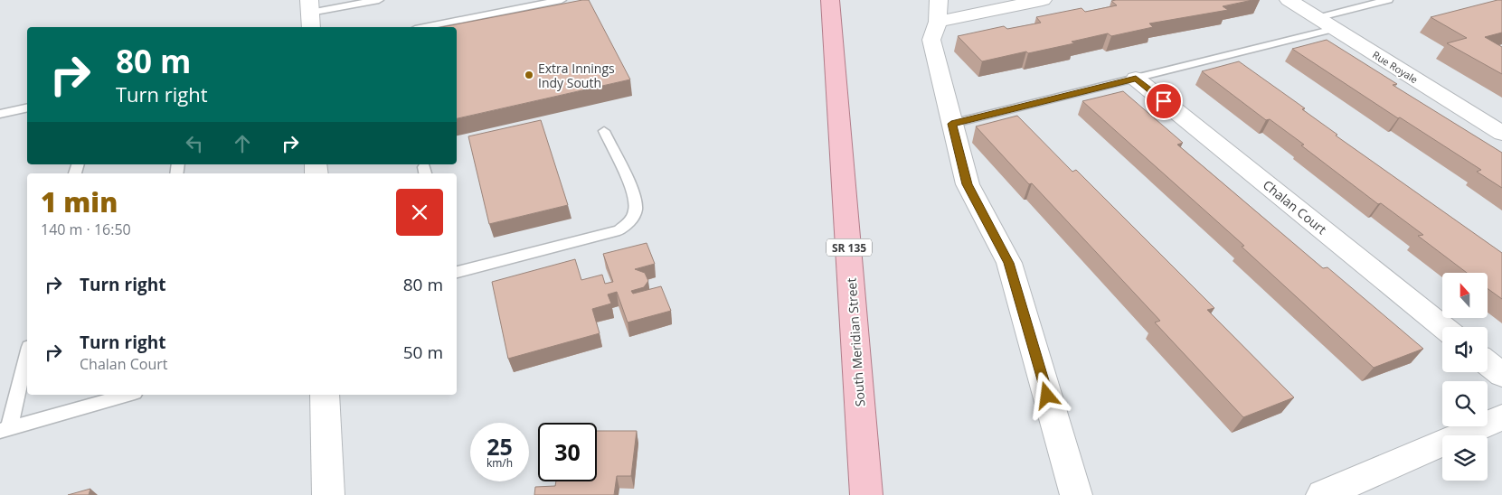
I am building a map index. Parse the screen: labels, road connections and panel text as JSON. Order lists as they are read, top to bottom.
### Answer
{
  "streets": {
    "main road": ["SR 135", "South Meridian Street"],
    "street": ["Rue Royale", "Chalan Court"]
  },
  "places": ["Extra Innings Indy South"],
  "north": "top",
  "page": {
    "turn": ["80 m", "Turn right"],
    "heading": ["1 min", "140 m · 16:50"],
    "list": [
      {
        "name": "Turn right",
        "value": "80 m"
      },
      {
        "name": "Turn right",
        "note": "Chalan Court",
        "value": "50 m"
      }
    ],
    "speed": "25 km/h",
    "limit": "30"
  }
}
